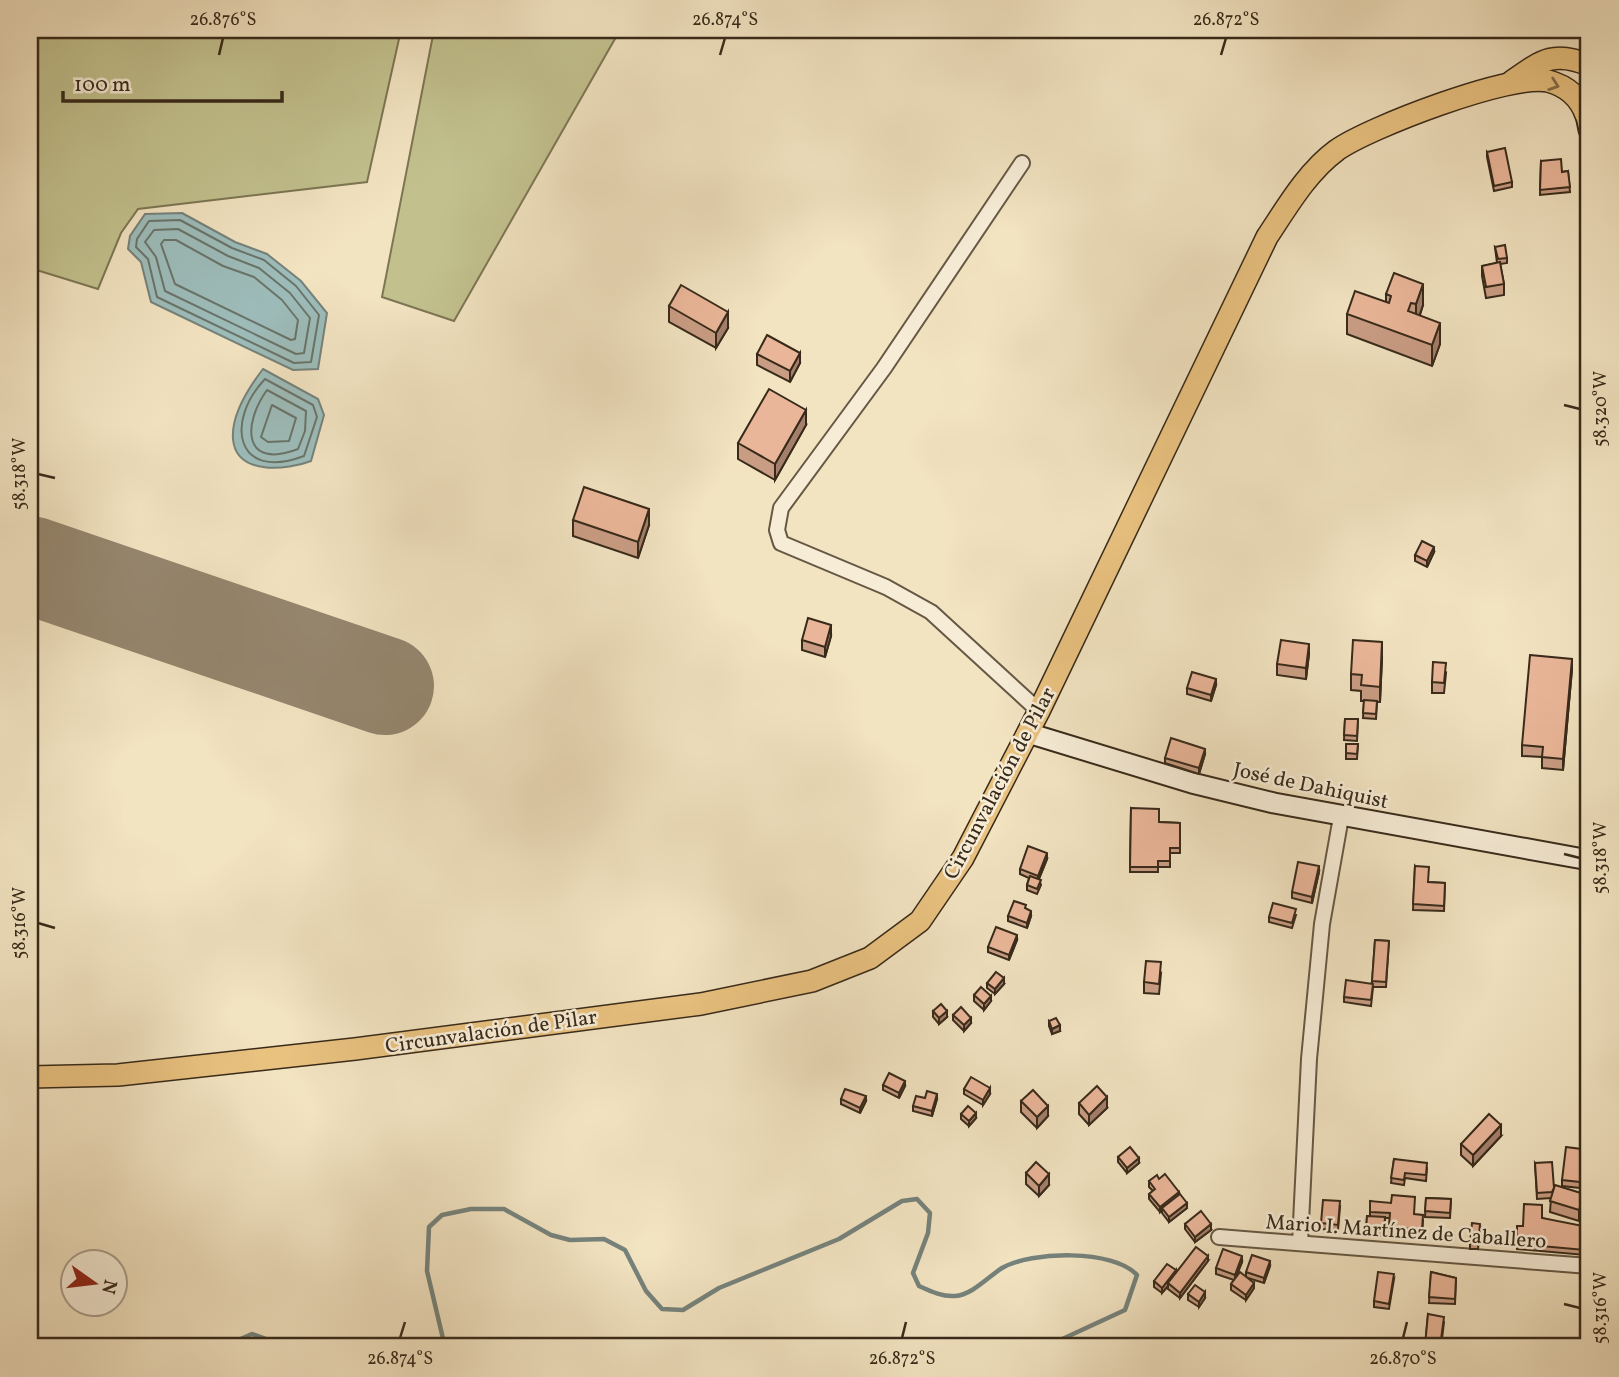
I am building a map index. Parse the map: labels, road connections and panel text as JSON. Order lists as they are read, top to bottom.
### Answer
{
  "streets": {
    "main road": ["Circunvalación de Pilar", "José de Dahiquist"],
    "street": ["Mario I. Martínez de Caballero"]
  },
  "crossings": [
    ["Circunvalación de Pilar", "José de Dahiquist"]
  ],
  "scale_bar": "100 m",
  "north": "right",
  "coordinates": [
    "26.876°S",
    "26.874°S",
    "26.872°S",
    "58.320°W",
    "58.318°W",
    "58.316°W",
    "26.870°S"
  ]
}
